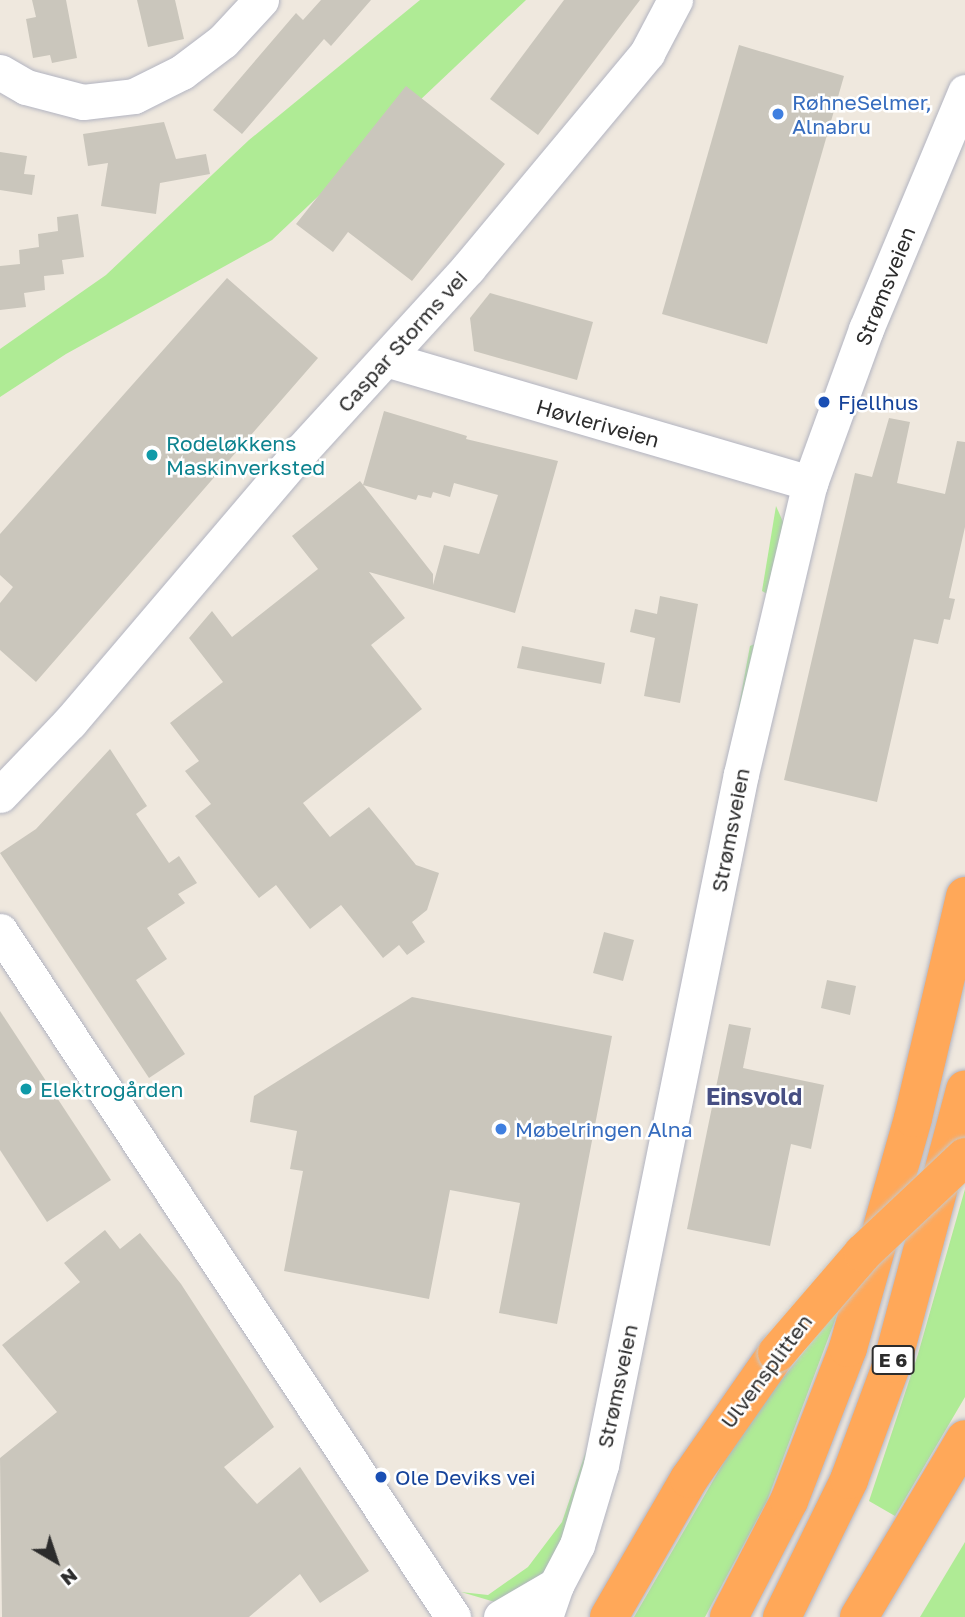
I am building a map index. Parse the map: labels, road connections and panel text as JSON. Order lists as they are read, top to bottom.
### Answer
{
  "streets": {
    "highway": ["E 6", "Ulvensplitten"],
    "street": ["Strømsveien", "Caspar Storms vei", "Høvleriveien"]
  },
  "crossings": [
    ["Strømsveien", "Høvleriveien"],
    ["Caspar Storms vei", "Høvleriveien"]
  ],
  "districts": ["Einsvold"],
  "places": [
    "RøhneSelmer, Alnabru",
    "Fjellhus",
    "Rodeløkkens Maskinverksted",
    "Elektrogården",
    "Møbelringen Alna",
    "Ole Deviks vei"
  ],
  "north": "bottom right"
}
